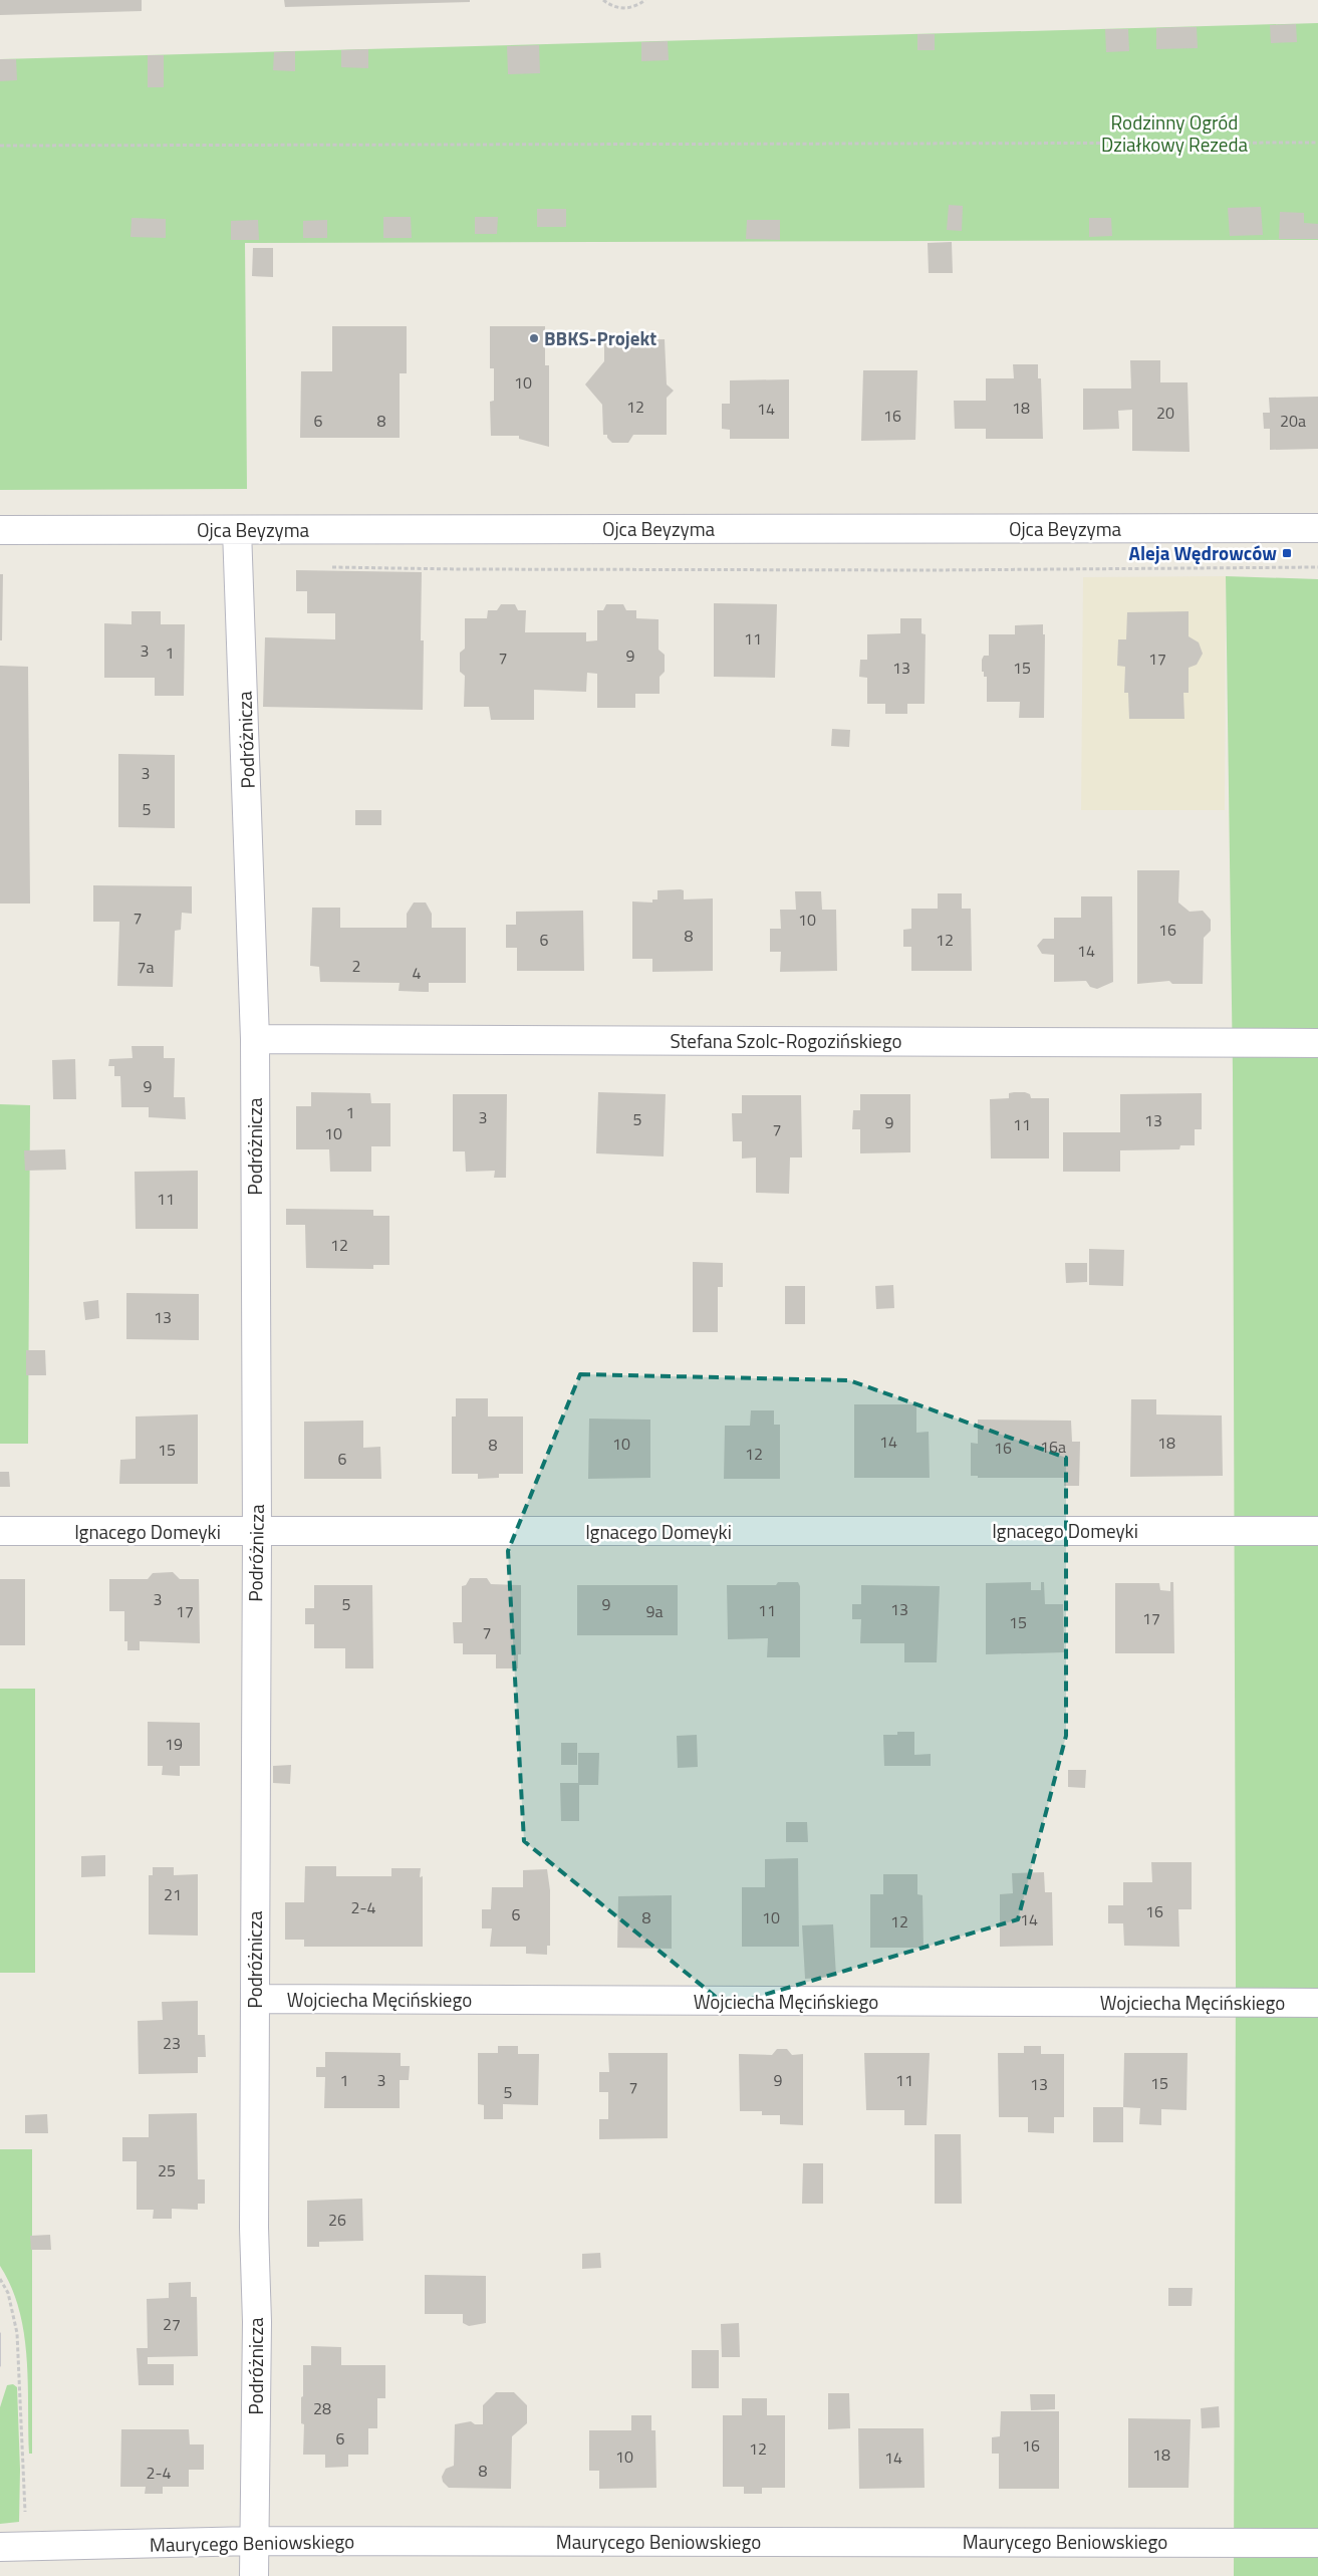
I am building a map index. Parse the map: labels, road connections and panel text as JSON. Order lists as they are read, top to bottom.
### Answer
{
  "streets": {
    "street": [
      "Ojca Beyzyma",
      "Podróżnicza",
      "Stefana Szolc-Rogozińskiego",
      "Ignacego Domeyki",
      "Wojciecha Męcińskiego",
      "Maurycego Beniowskiego"
    ]
  },
  "crossings": [
    ["Ojca Beyzyma", "Podróżnicza"],
    ["Podróżnicza", "Stefana Szolc-Rogozińskiego"],
    ["Podróżnicza", "Ignacego Domeyki"],
    ["Podróżnicza", "Wojciecha Męcińskiego"],
    ["Podróżnicza", "Maurycego Beniowskiego"]
  ],
  "parks": ["Rodzinny Ogród Działkowy Rezeda"],
  "places": {
    "other": ["BBKS-Projekt"],
    "transit": ["Aleja Wędrowców"]
  },
  "house_numbers": [
    "10",
    "12",
    "18",
    "14",
    "20",
    "16",
    "6",
    "8",
    "20a",
    "11",
    "3",
    "1",
    "9",
    "7",
    "17",
    "13",
    "15",
    "3",
    "5",
    "7",
    "10",
    "16",
    "8",
    "6",
    "12",
    "14",
    "2",
    "7a",
    "4",
    "9",
    "1",
    "3",
    "5",
    "13",
    "9",
    "11",
    "7",
    "10",
    "11",
    "12",
    "13",
    "14",
    "18",
    "10",
    "8",
    "16a",
    "16",
    "15",
    "12",
    "6",
    "3",
    "5",
    "9",
    "13",
    "11",
    "17",
    "9a",
    "17",
    "15",
    "7",
    "19",
    "21",
    "2-4",
    "16",
    "6",
    "8",
    "10",
    "14",
    "12",
    "23",
    "1",
    "3",
    "9",
    "11",
    "15",
    "13",
    "7",
    "5",
    "25",
    "26",
    "27",
    "28",
    "6",
    "16",
    "12",
    "18",
    "10",
    "14",
    "8",
    "2-4"
  ]
}
